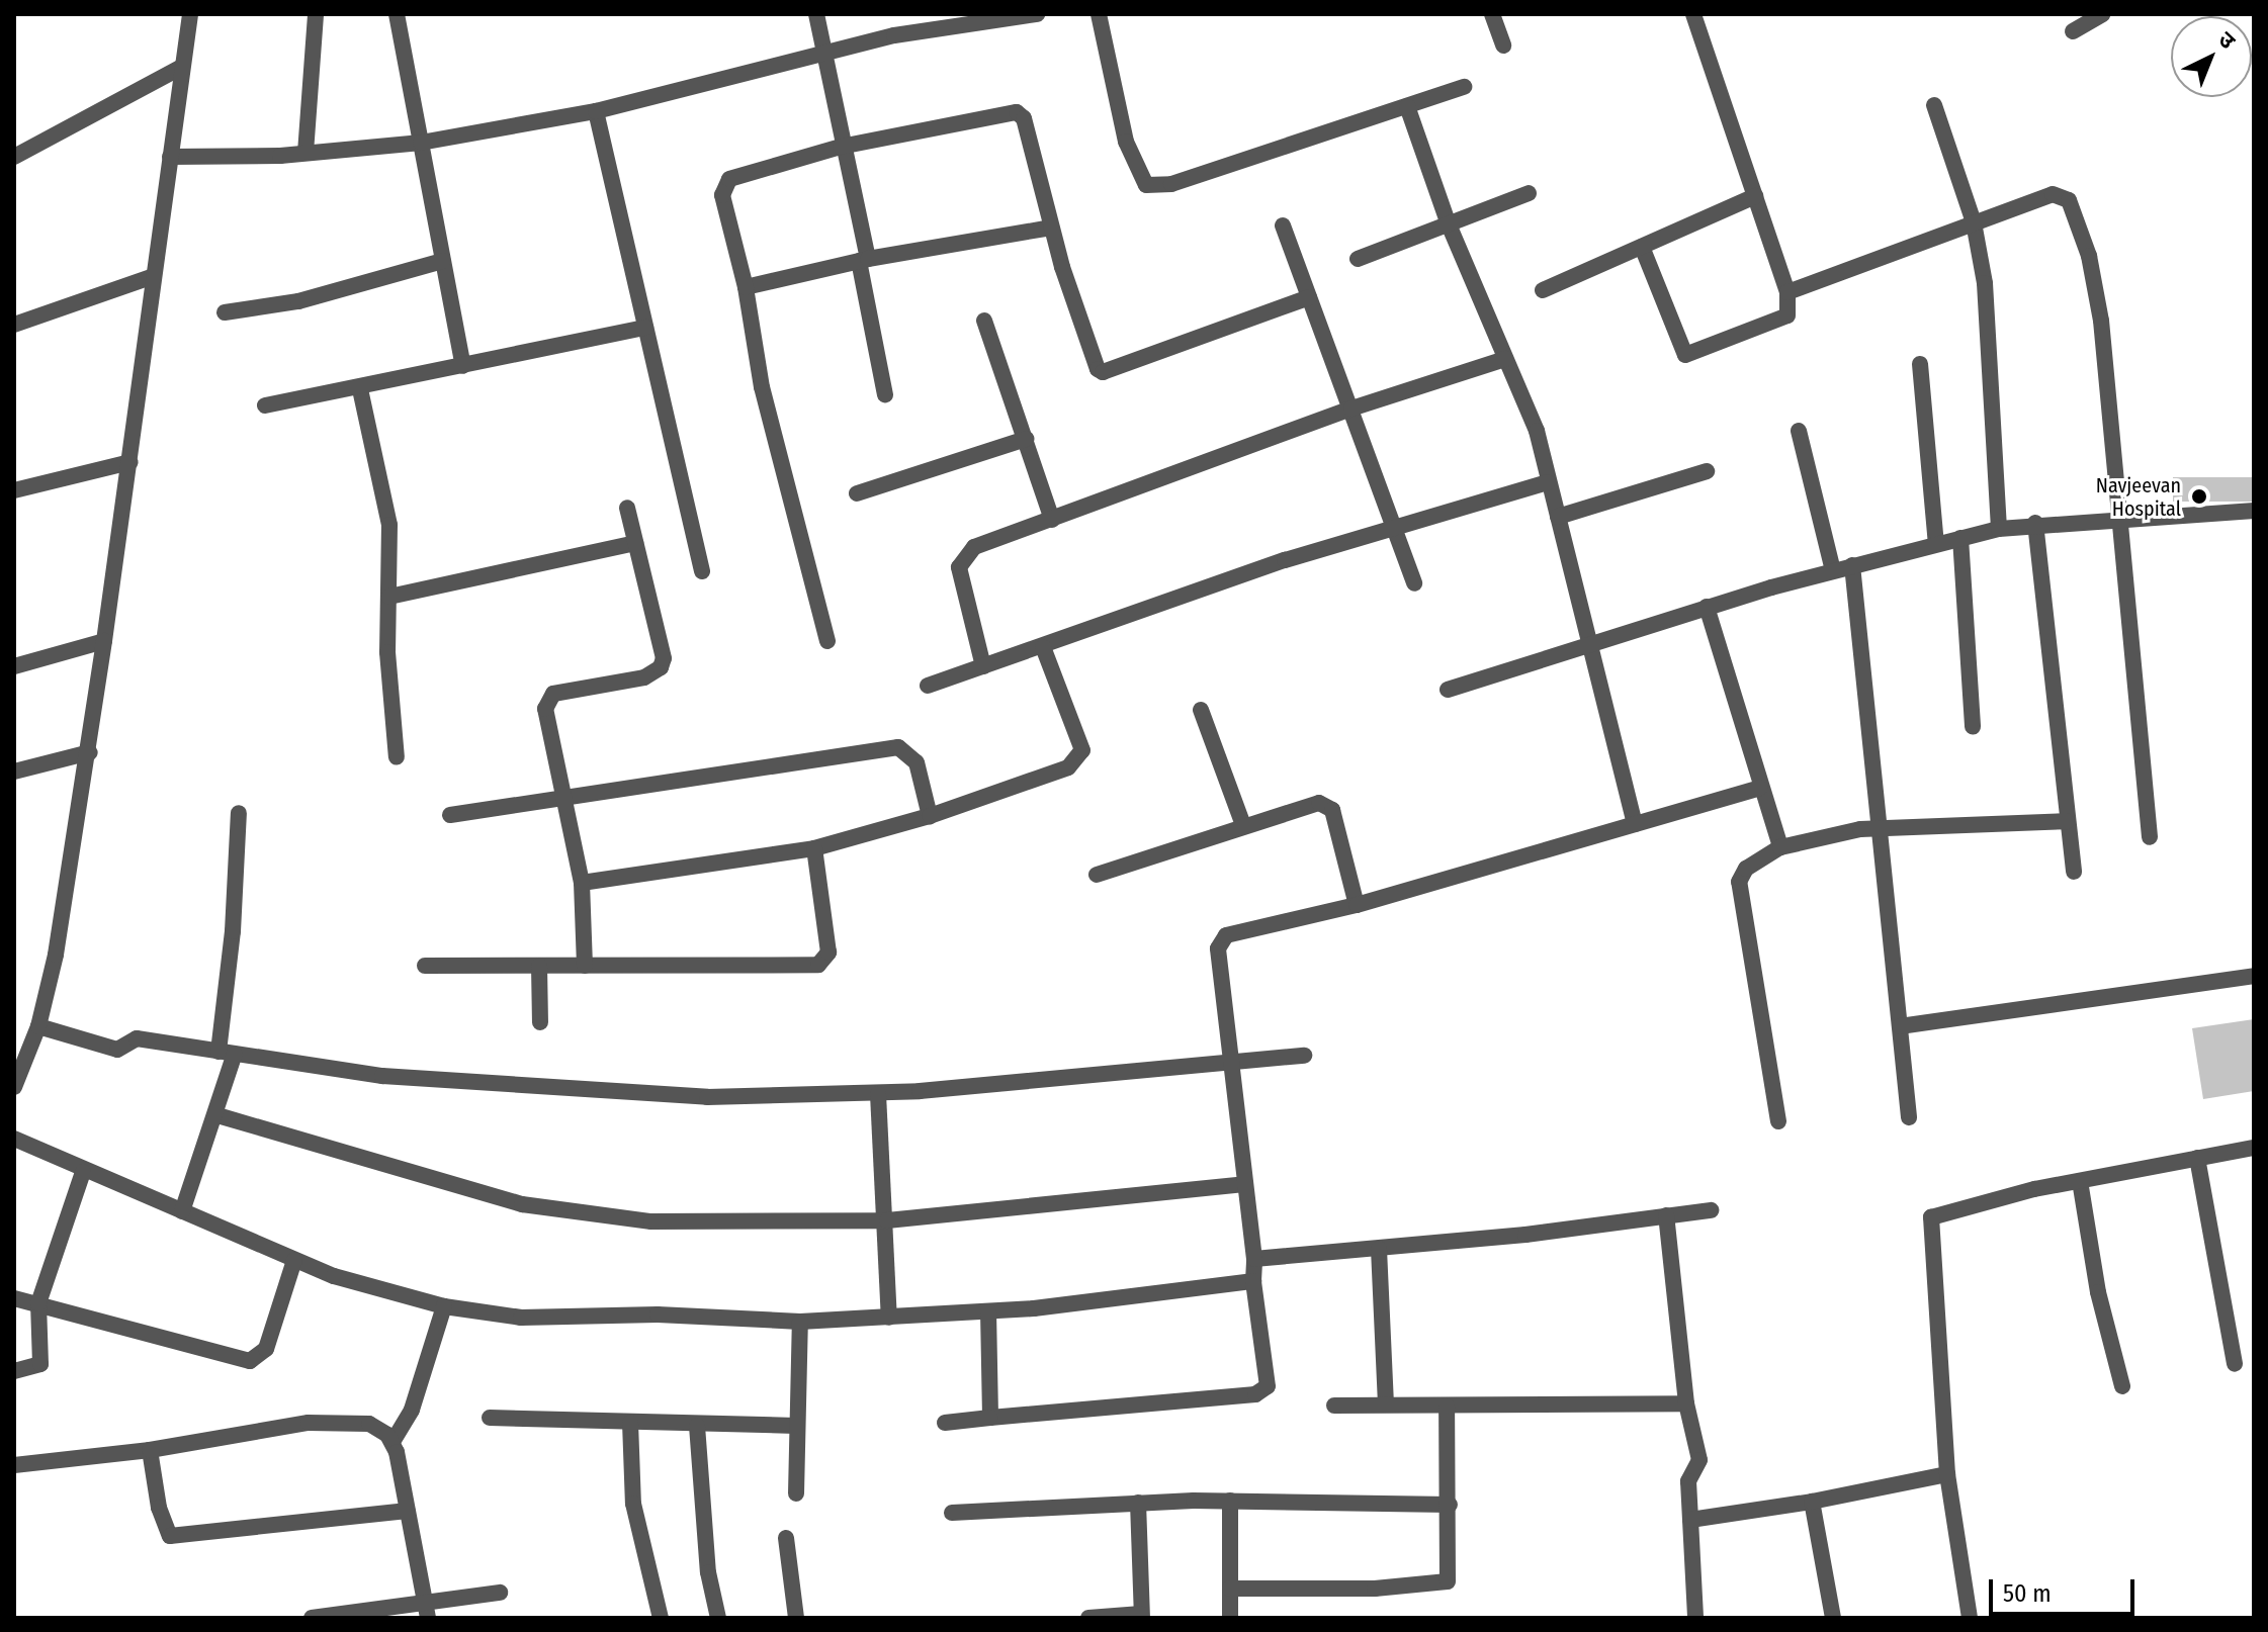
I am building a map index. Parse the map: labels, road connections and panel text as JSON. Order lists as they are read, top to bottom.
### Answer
{
  "places": ["Navjeevan Hospital"],
  "scale_bar": "50 m",
  "north": "top right"
}
